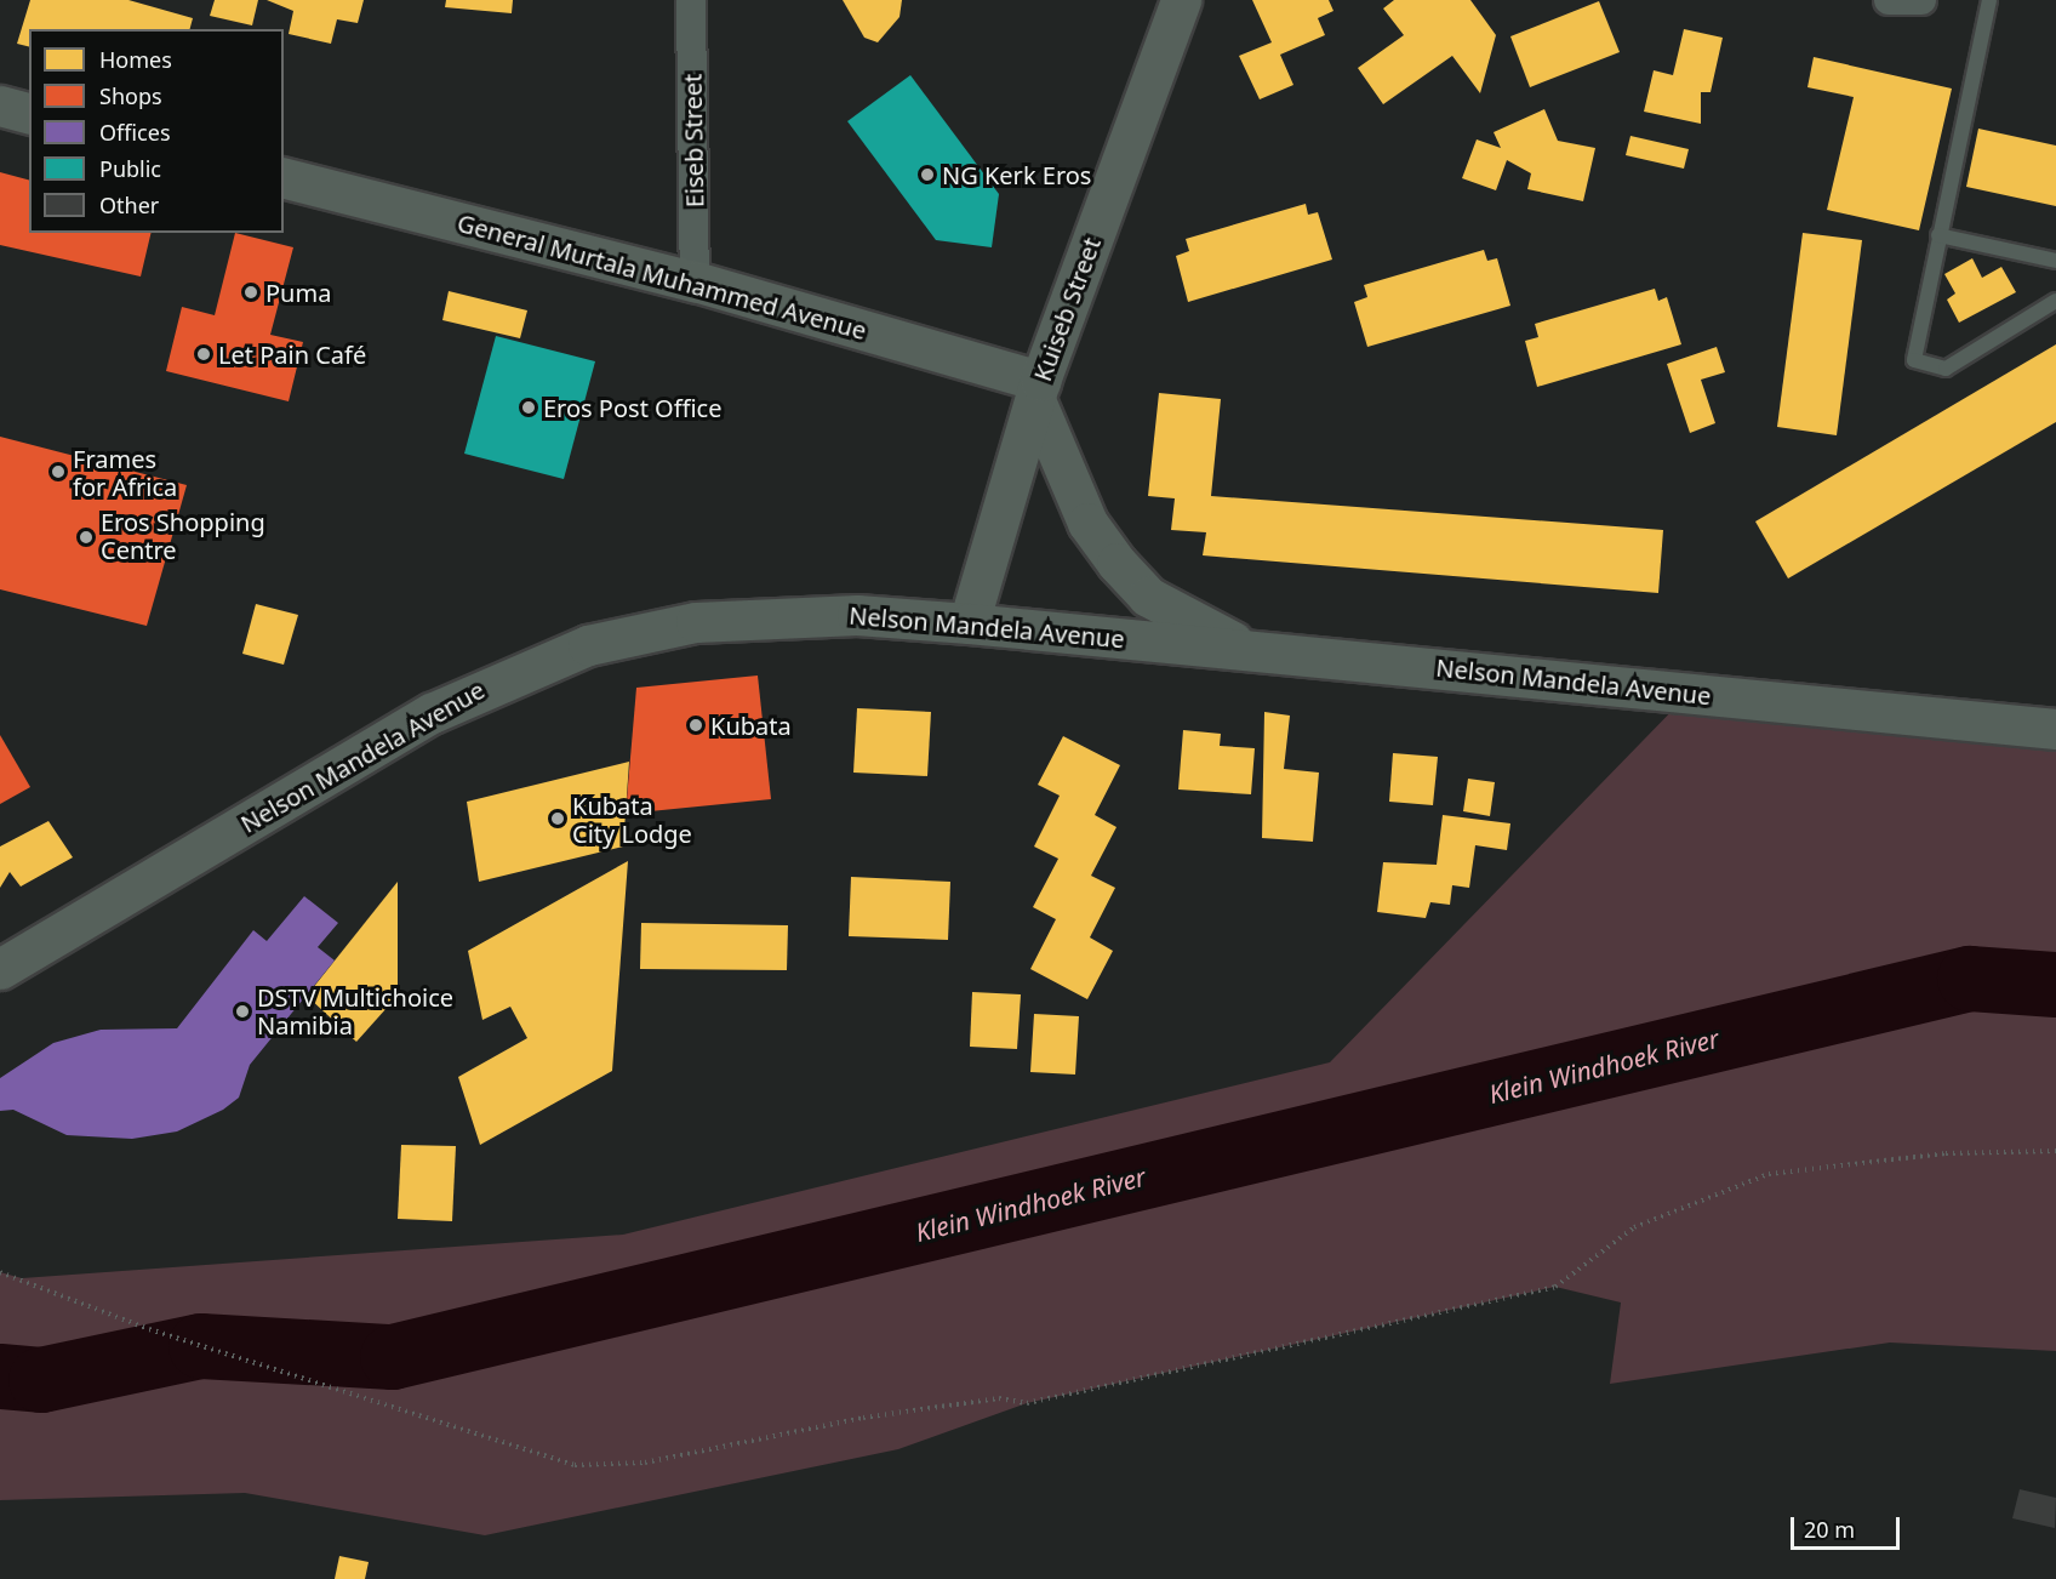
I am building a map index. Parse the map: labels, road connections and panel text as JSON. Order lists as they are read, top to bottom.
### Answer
{
  "streets": {
    "main road": ["General Murtala Muhammed Avenue", "Kuiseb Street", "Nelson Mandela Avenue"],
    "street": ["Eiseb Street"]
  },
  "crossings": [
    ["Eiseb Street", "General Murtala Muhammed Avenue"],
    ["General Murtala Muhammed Avenue", "Kuiseb Street"],
    ["Kuiseb Street", "Nelson Mandela Avenue"]
  ],
  "water": ["Klein Windhoek River"],
  "places": [
    "NG Kerk Eros",
    "Puma",
    "Let Pain Café",
    "Eros Post Office",
    "Frames for Africa",
    "Eros Shopping Centre",
    "Kubata",
    "Kubata City Lodge",
    "DSTV Multichoice Namibia"
  ],
  "legend": [
    "Homes",
    "Shops",
    "Offices",
    "Public",
    "Other"
  ],
  "scale_bar": "20 m"
}
